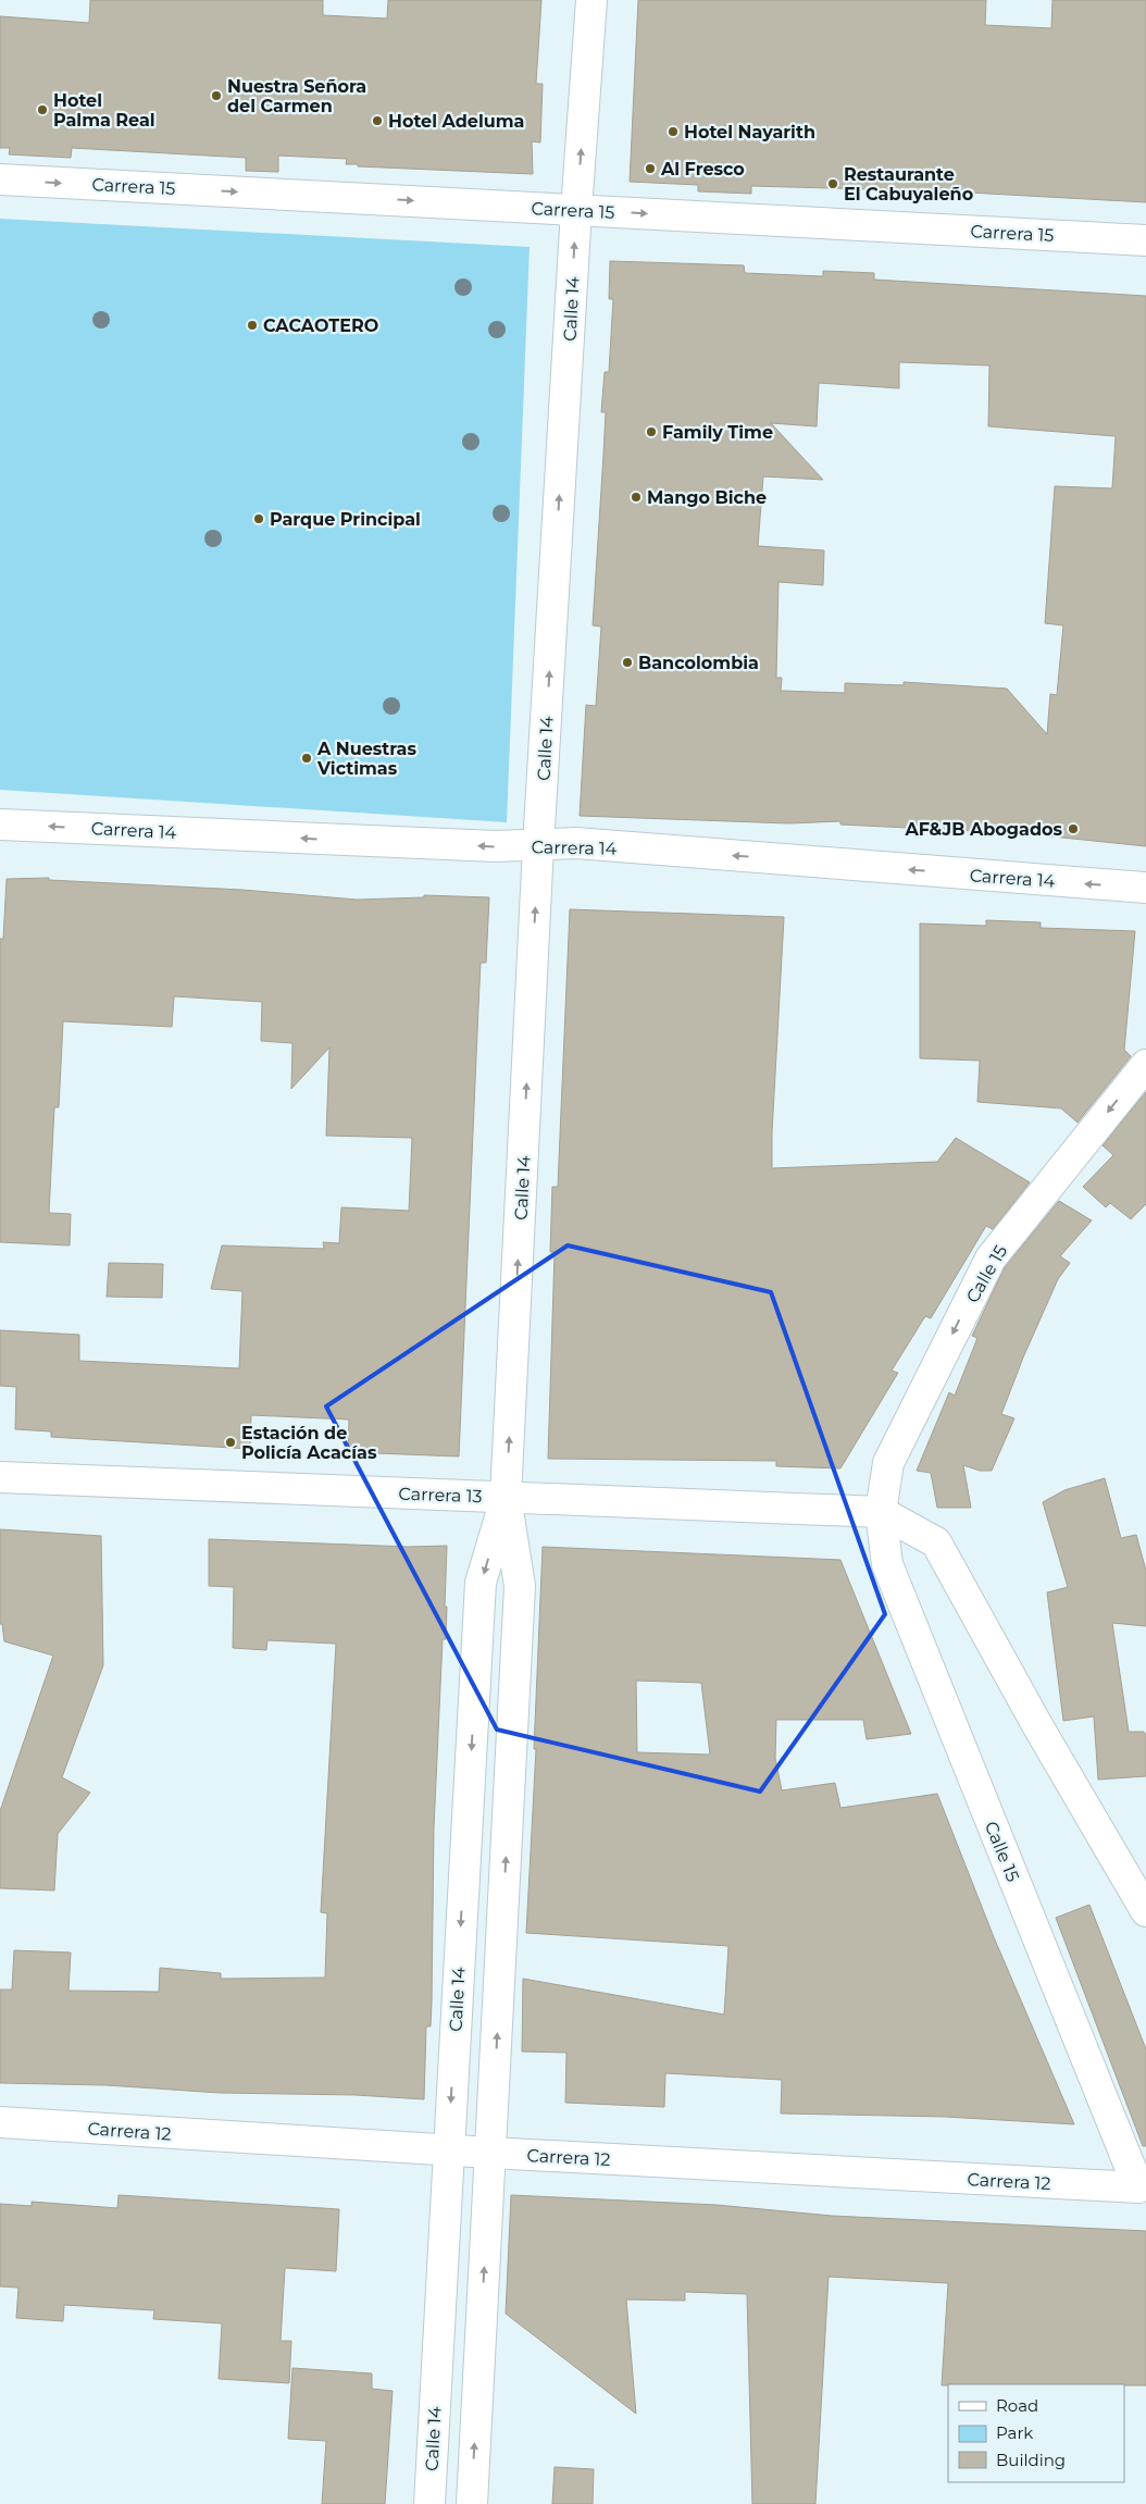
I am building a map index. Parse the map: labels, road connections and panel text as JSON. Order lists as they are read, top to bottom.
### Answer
{
  "streets": {
    "street": [
      "Carrera 15",
      "Calle 14",
      "Carrera 14",
      "Calle 15",
      "Carrera 13",
      "Carrera 12"
    ]
  },
  "crossings": [
    ["Carrera 15", "Calle 14"],
    ["Calle 14", "Carrera 14"],
    ["Calle 14", "Carrera 13"],
    ["Calle 14", "Carrera 12"],
    ["Calle 15", "Carrera 13"],
    ["Calle 15", "Carrera 12"]
  ],
  "one_way": ["Carrera 15", "Carrera 14", "Calle 15"],
  "places": [
    "Nuestra Señora del Carmen",
    "Hotel Palma Real",
    "Hotel Adeluma",
    "Hotel Nayarith",
    "Al Fresco",
    "Restaurante El Cabuyaleño",
    "CACAOTERO",
    "Family Time",
    "Mango Biche",
    "Parque Principal",
    "Bancolombia",
    "A Nuestras Victimas",
    "AF&JB Abogados",
    "Estación de Policía Acacías"
  ],
  "legend": ["Road", "Park", "Building"]
}
